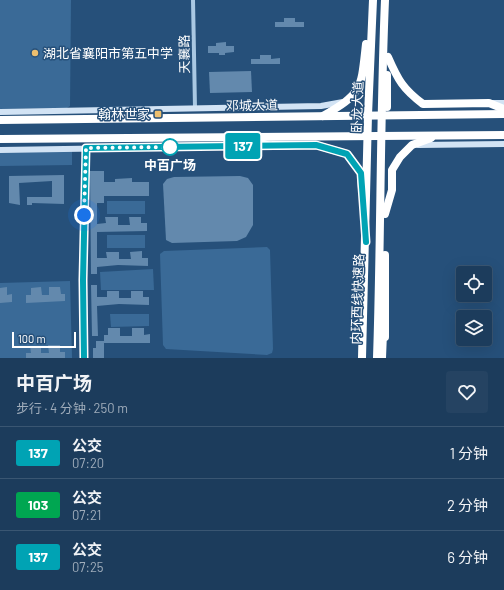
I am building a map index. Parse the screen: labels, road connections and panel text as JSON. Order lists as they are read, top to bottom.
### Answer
{
  "streets": {
    "highway": ["邓城大道", "卧龙大道", "内环西线快速路"],
    "street": ["天襄路"]
  },
  "crossings": [
    ["邓城大道", "卧龙大道"]
  ],
  "places": {
    "other": ["湖北省襄阳市第五中学", "中百广场"],
    "transit": ["翰林世家"]
  },
  "lines": ["bus line 137"],
  "scale_bar": "100 m",
  "page": {
    "on_map": "137",
    "scale": "100 m",
    "heading": ["中百广场", "步行 · 4 分钟 · 250 m"],
    "list": [
      {
        "mark": "137",
        "name": "公交",
        "note": "07:20",
        "value": "1 分钟"
      },
      {
        "mark": "103",
        "name": "公交",
        "note": "07:21",
        "value": "2 分钟"
      },
      {
        "mark": "137",
        "name": "公交",
        "note": "07:25",
        "value": "6 分钟"
      }
    ]
  }
}
